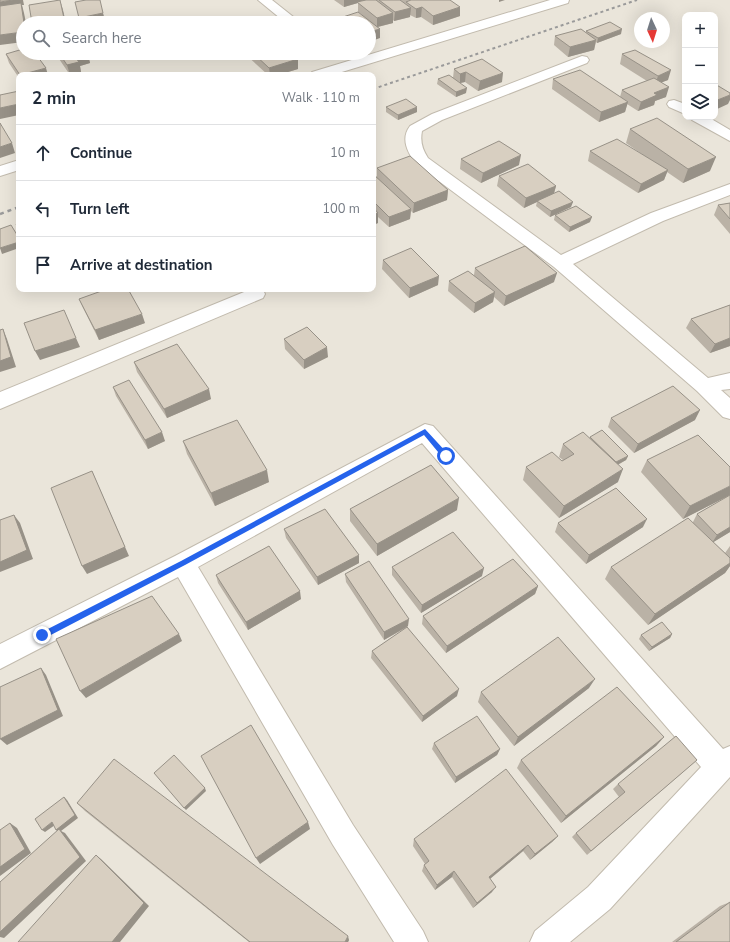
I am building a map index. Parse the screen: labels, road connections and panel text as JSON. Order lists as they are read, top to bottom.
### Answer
{
  "north": "bottom",
  "page": {
    "map_buttons": ["+", "−"],
    "search": "Search here",
    "heading": ["2 min", "Walk · 110 m"],
    "list": [
      ["Continue", "10 m"],
      ["Turn left", "100 m"],
      "Arrive at destination"
    ]
  }
}
